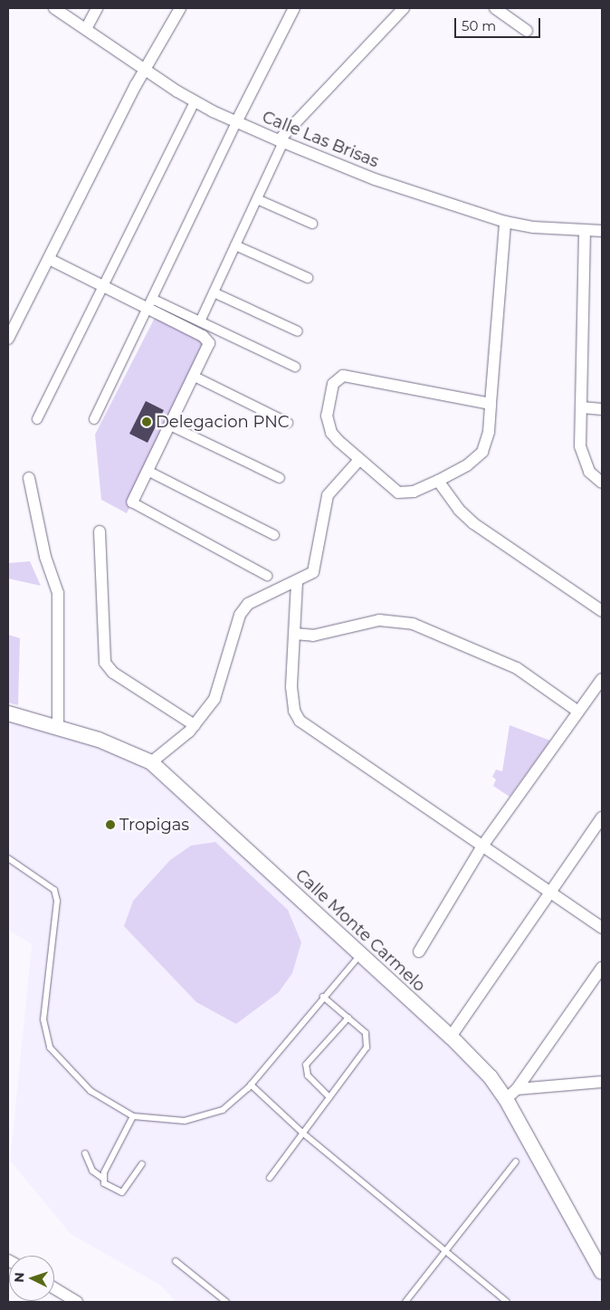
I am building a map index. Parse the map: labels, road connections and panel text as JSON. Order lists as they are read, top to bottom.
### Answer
{
  "streets": {
    "street": ["Calle Las Brisas", "Calle Monte Carmelo"]
  },
  "places": ["Delegacion PNC", "Tropigas"],
  "scale_bar": "50 m",
  "north": "left"
}
